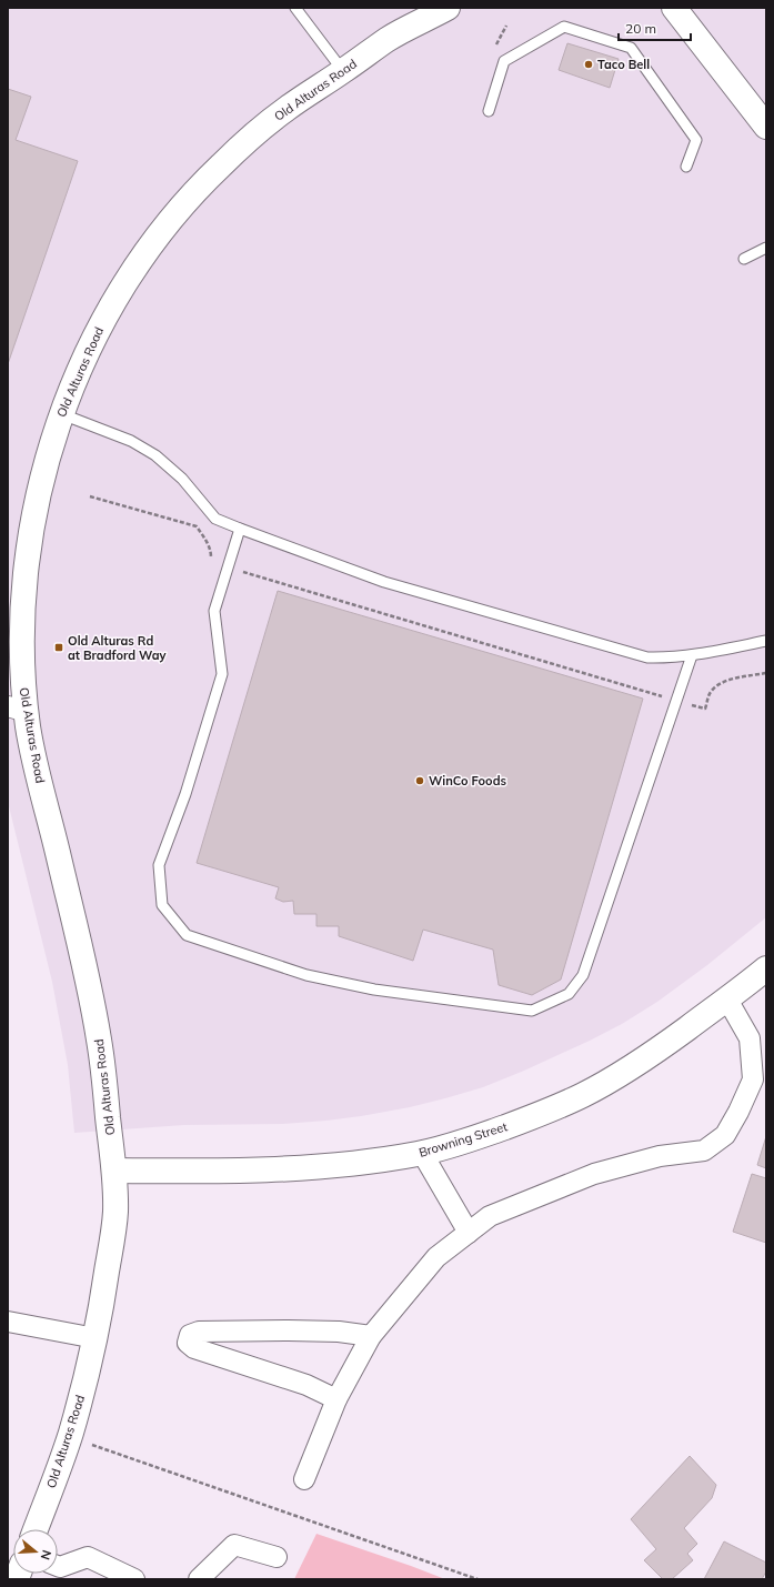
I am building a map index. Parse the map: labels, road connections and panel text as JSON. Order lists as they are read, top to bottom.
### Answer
{
  "streets": {
    "main road": ["Old Alturas Road", "Browning Street"]
  },
  "crossings": [
    ["Old Alturas Road", "Browning Street"]
  ],
  "places": {
    "other": ["Taco Bell", "WinCo Foods"],
    "transit": ["Old Alturas Rd at Bradford Way"]
  },
  "scale_bar": "20 m",
  "north": "right"
}
